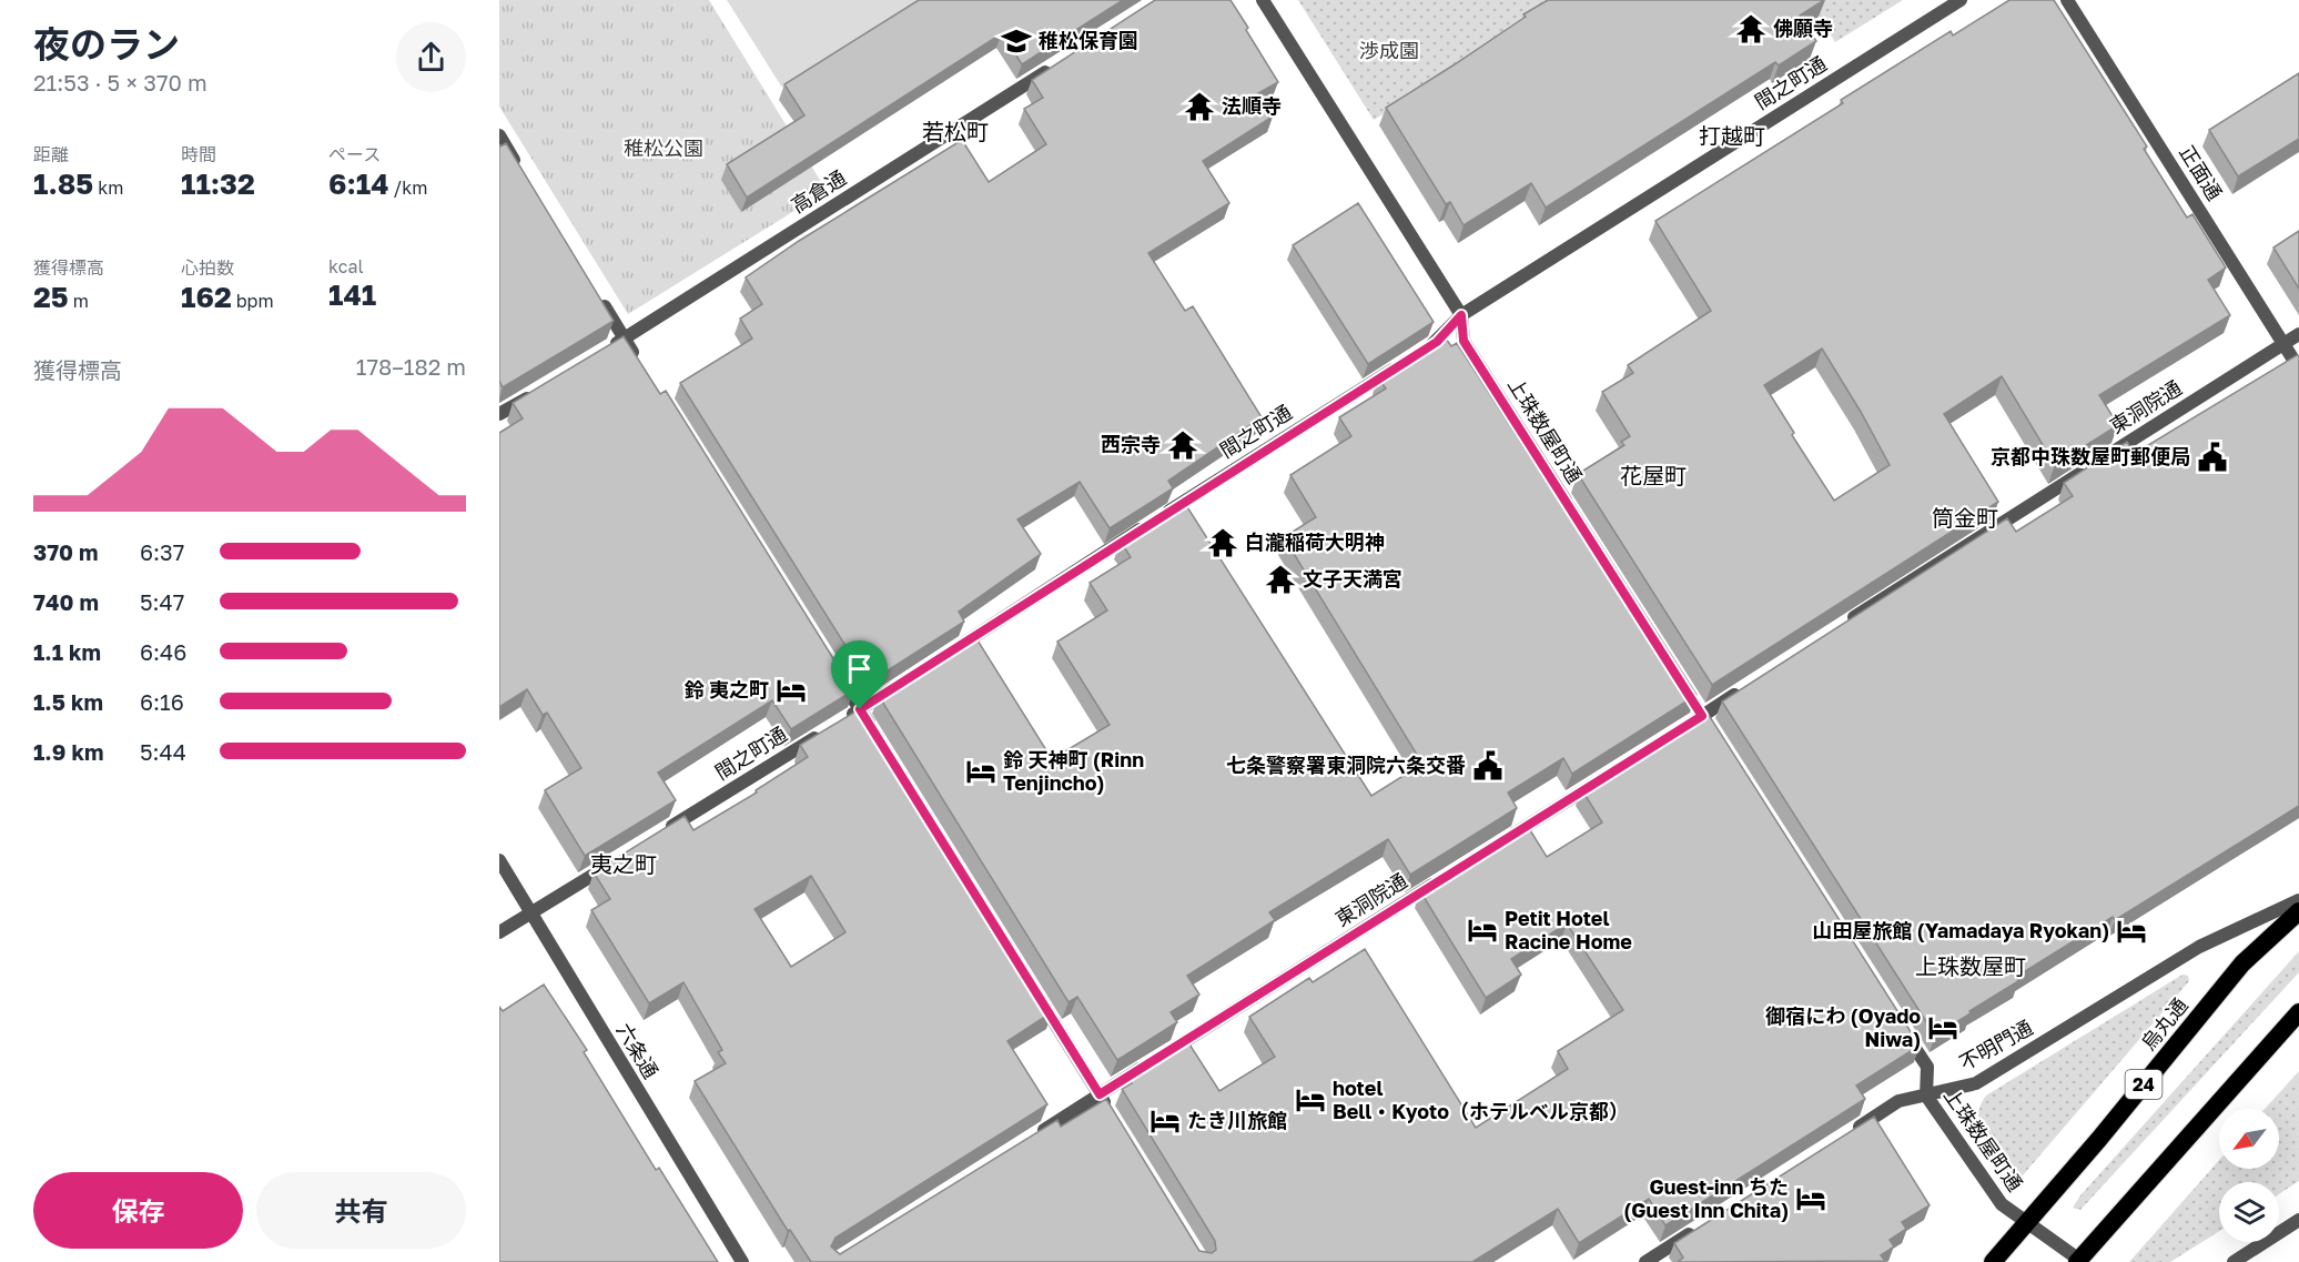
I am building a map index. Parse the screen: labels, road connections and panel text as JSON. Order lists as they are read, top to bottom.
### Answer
{
  "streets": {
    "highway": ["烏丸通", "24"],
    "street": [
      "間之町通",
      "正面通",
      "高倉通",
      "東洞院通",
      "上珠数屋町通",
      "不明門通",
      "六条通"
    ]
  },
  "crossings": [
    ["間之町通", "上珠数屋町通"],
    ["正面通", "東洞院通"],
    ["上珠数屋町通", "烏丸通"],
    ["上珠数屋町通", "不明門通"]
  ],
  "districts": [
    "若松町",
    "打越町",
    "花屋町",
    "筒金町",
    "夷之町",
    "上珠数屋町"
  ],
  "parks": ["渉成園", "稚松公園"],
  "places": {
    "temple": [
      "佛願寺",
      "法順寺",
      "西宗寺",
      "白瀧稲荷大明神",
      "文子天満宮"
    ],
    "school or university": ["稚松保育園"],
    "public building": ["京都中珠数屋町郵便局", "七条警察署東洞院六条交番"],
    "hotel": [
      "鈴 夷之町",
      "鈴 天神町 (Rinn Tenjincho)",
      "Petit Hotel Racine Home",
      "山田屋旅館 (Yamadaya Ryokan)",
      "御宿にわ (Oyado Niwa)",
      "hotel Bell・Kyoto（ホテルベル京都）",
      "たき川旅館",
      "Guest-inn ちた (Guest Inn Chita)"
    ]
  },
  "north": "bottom left",
  "page": {
    "heading": ["夜のラン", "21:53 · 5 × 370 m"],
    "stats": [
      ["距離", "1.85 km"],
      ["時間", "11:32"],
      ["ペース", "6:14 /km"],
      ["獲得標高", "25 m"],
      ["心拍数", "162 bpm"],
      ["kcal", "141"]
    ],
    "chart": ["獲得標高", "178–182 m"],
    "list": [
      {
        "name": "370 m",
        "note": "6:37"
      },
      {
        "name": "740 m",
        "note": "5:47"
      },
      {
        "name": "1.1 km",
        "note": "6:46"
      },
      {
        "name": "1.5 km",
        "note": "6:16"
      },
      {
        "name": "1.9 km",
        "note": "5:44"
      }
    ],
    "buttons": ["保存", "共有"]
  }
}
